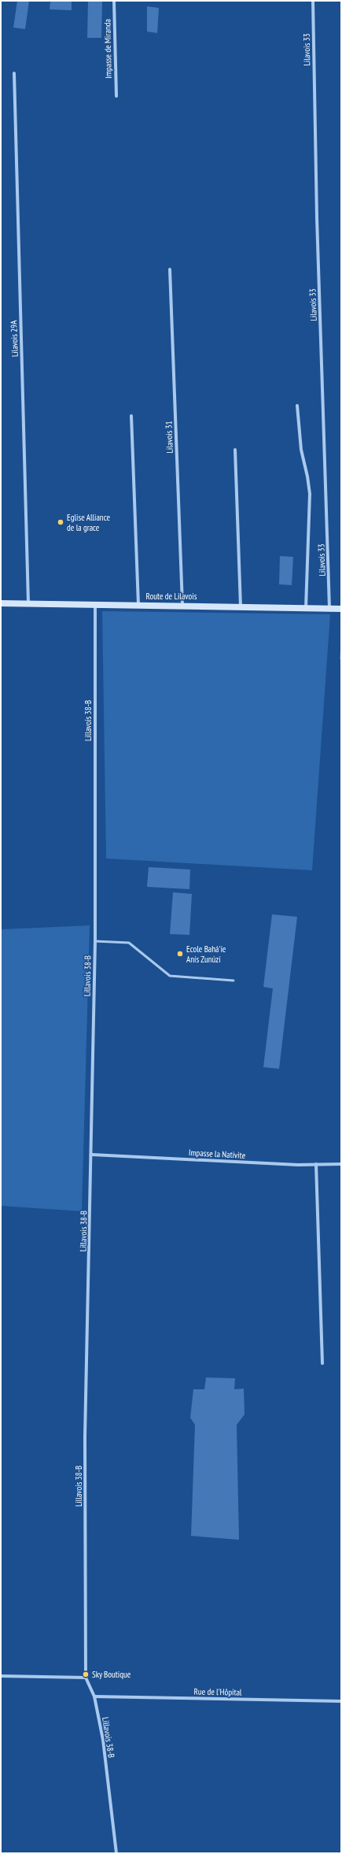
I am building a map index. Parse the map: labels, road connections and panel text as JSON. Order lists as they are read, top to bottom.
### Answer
{
  "streets": {
    "main road": ["Route de Lilavois"],
    "street": [
      "Impasse de Miranda",
      "Lilavois 33",
      "Lilavois 29A",
      "Lilavois 31",
      "Lillavois 38-B",
      "Impasse la Nativite",
      "Rue de l'Hôpital"
    ]
  },
  "crossings": [
    ["Lilavois 33", "Route de Lilavois"],
    ["Lilavois 29A", "Route de Lilavois"],
    ["Lilavois 31", "Route de Lilavois"],
    ["Route de Lilavois", "Lillavois 38-B"],
    ["Lillavois 38-B", "Impasse la Nativite"],
    ["Lillavois 38-B", "Rue de l'Hôpital"]
  ],
  "places": ["Eglise Alliance de la grace", "Ecole Bahá'íe Anís Zunúzí", "Sky Boutique"]
}
